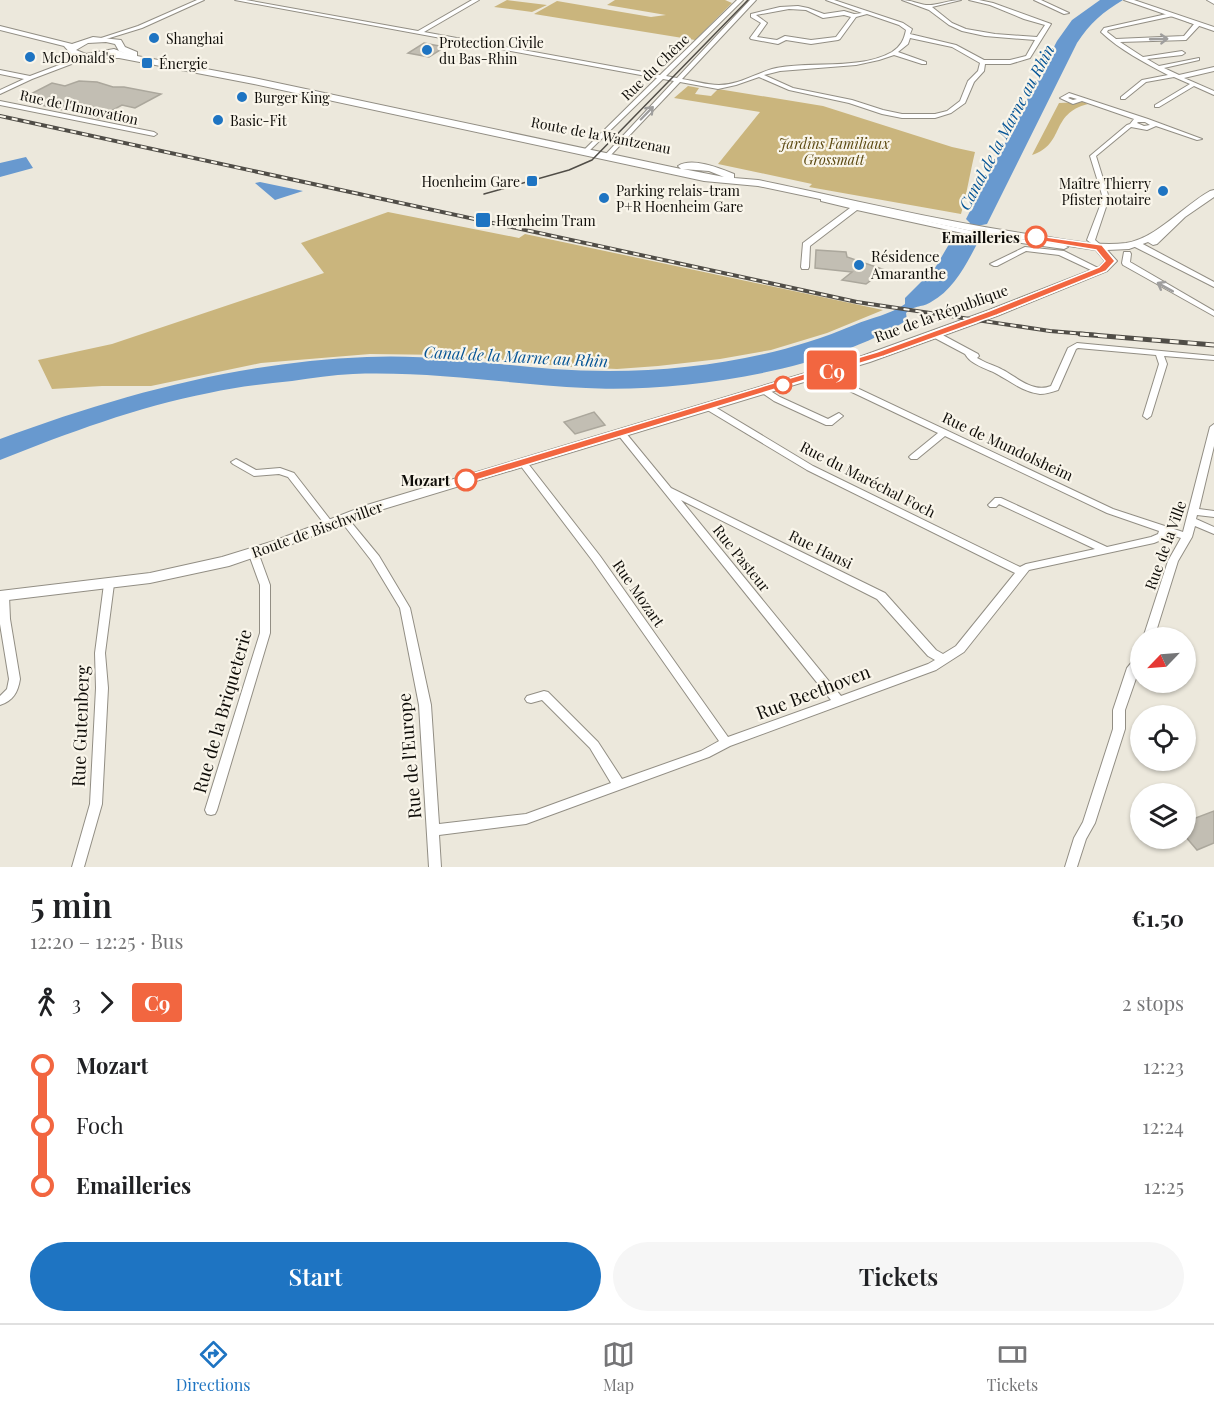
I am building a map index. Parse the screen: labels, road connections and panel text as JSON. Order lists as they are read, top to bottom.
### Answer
{
  "streets": {
    "main road": ["Route de la Wantzenau", "Rue de la République", "Route de Bischwiller"],
    "street": [
      "Rue du Chêne",
      "Rue de l'Innovation",
      "Rue de Mundolsheim",
      "Rue du Maréchal Foch",
      "Rue de la Ville",
      "Rue Hansi",
      "Rue Pasteur",
      "Rue Mozart",
      "Rue Beethoven",
      "Rue de la Briqueterie",
      "Rue Gutenberg",
      "Rue de l'Europe"
    ]
  },
  "crossings": [
    ["Rue du Chêne", "Route de la Wantzenau"],
    ["Rue de la République", "Rue de Mundolsheim"],
    ["Rue de la République", "Route de Bischwiller"],
    ["Rue de Mundolsheim", "Rue de la Ville"],
    ["Rue du Maréchal Foch", "Route de Bischwiller"],
    ["Rue du Maréchal Foch", "Rue Beethoven"],
    ["Route de Bischwiller", "Rue Pasteur"],
    ["Route de Bischwiller", "Rue Mozart"],
    ["Route de Bischwiller", "Rue de la Briqueterie"],
    ["Route de Bischwiller", "Rue Gutenberg"],
    ["Route de Bischwiller", "Rue de l'Europe"],
    ["Rue Hansi", "Rue Pasteur"],
    ["Rue Hansi", "Rue Beethoven"],
    ["Rue Pasteur", "Rue Beethoven"],
    ["Rue Mozart", "Rue Beethoven"],
    ["Rue Beethoven", "Rue de l'Europe"]
  ],
  "water": ["Canal de la Marne au Rhin"],
  "parks": ["Jardins Familiaux Grossmatt"],
  "places": {
    "other": [
      "Shanghai",
      "Protection Civile du Bas-Rhin",
      "McDonald's",
      "Burger King",
      "Basic-Fit",
      "Maître Thierry Pfister notaire",
      "Parking relais-tram P+R Hoenheim Gare",
      "Emailleries",
      "Résidence Amaranthe",
      "Mozart"
    ],
    "transit": ["Énergie", "Hoenheim Gare", "Hœnheim Tram"]
  },
  "lines": ["bus line C9"],
  "north": "bottom left",
  "page": {
    "on_map": "C9",
    "heading": ["5 min", "12:20 – 12:25 · Bus", "€1.50"],
    "legs": ["3", "C9", "2 stops"],
    "list": [
      {
        "name": "Mozart",
        "value": "12:23"
      },
      {
        "name": "Foch",
        "value": "12:24"
      },
      {
        "name": "Emailleries",
        "value": "12:25"
      }
    ],
    "buttons": ["Start", "Tickets"],
    "tabs": ["Directions", "Map", "Tickets"]
  }
}
